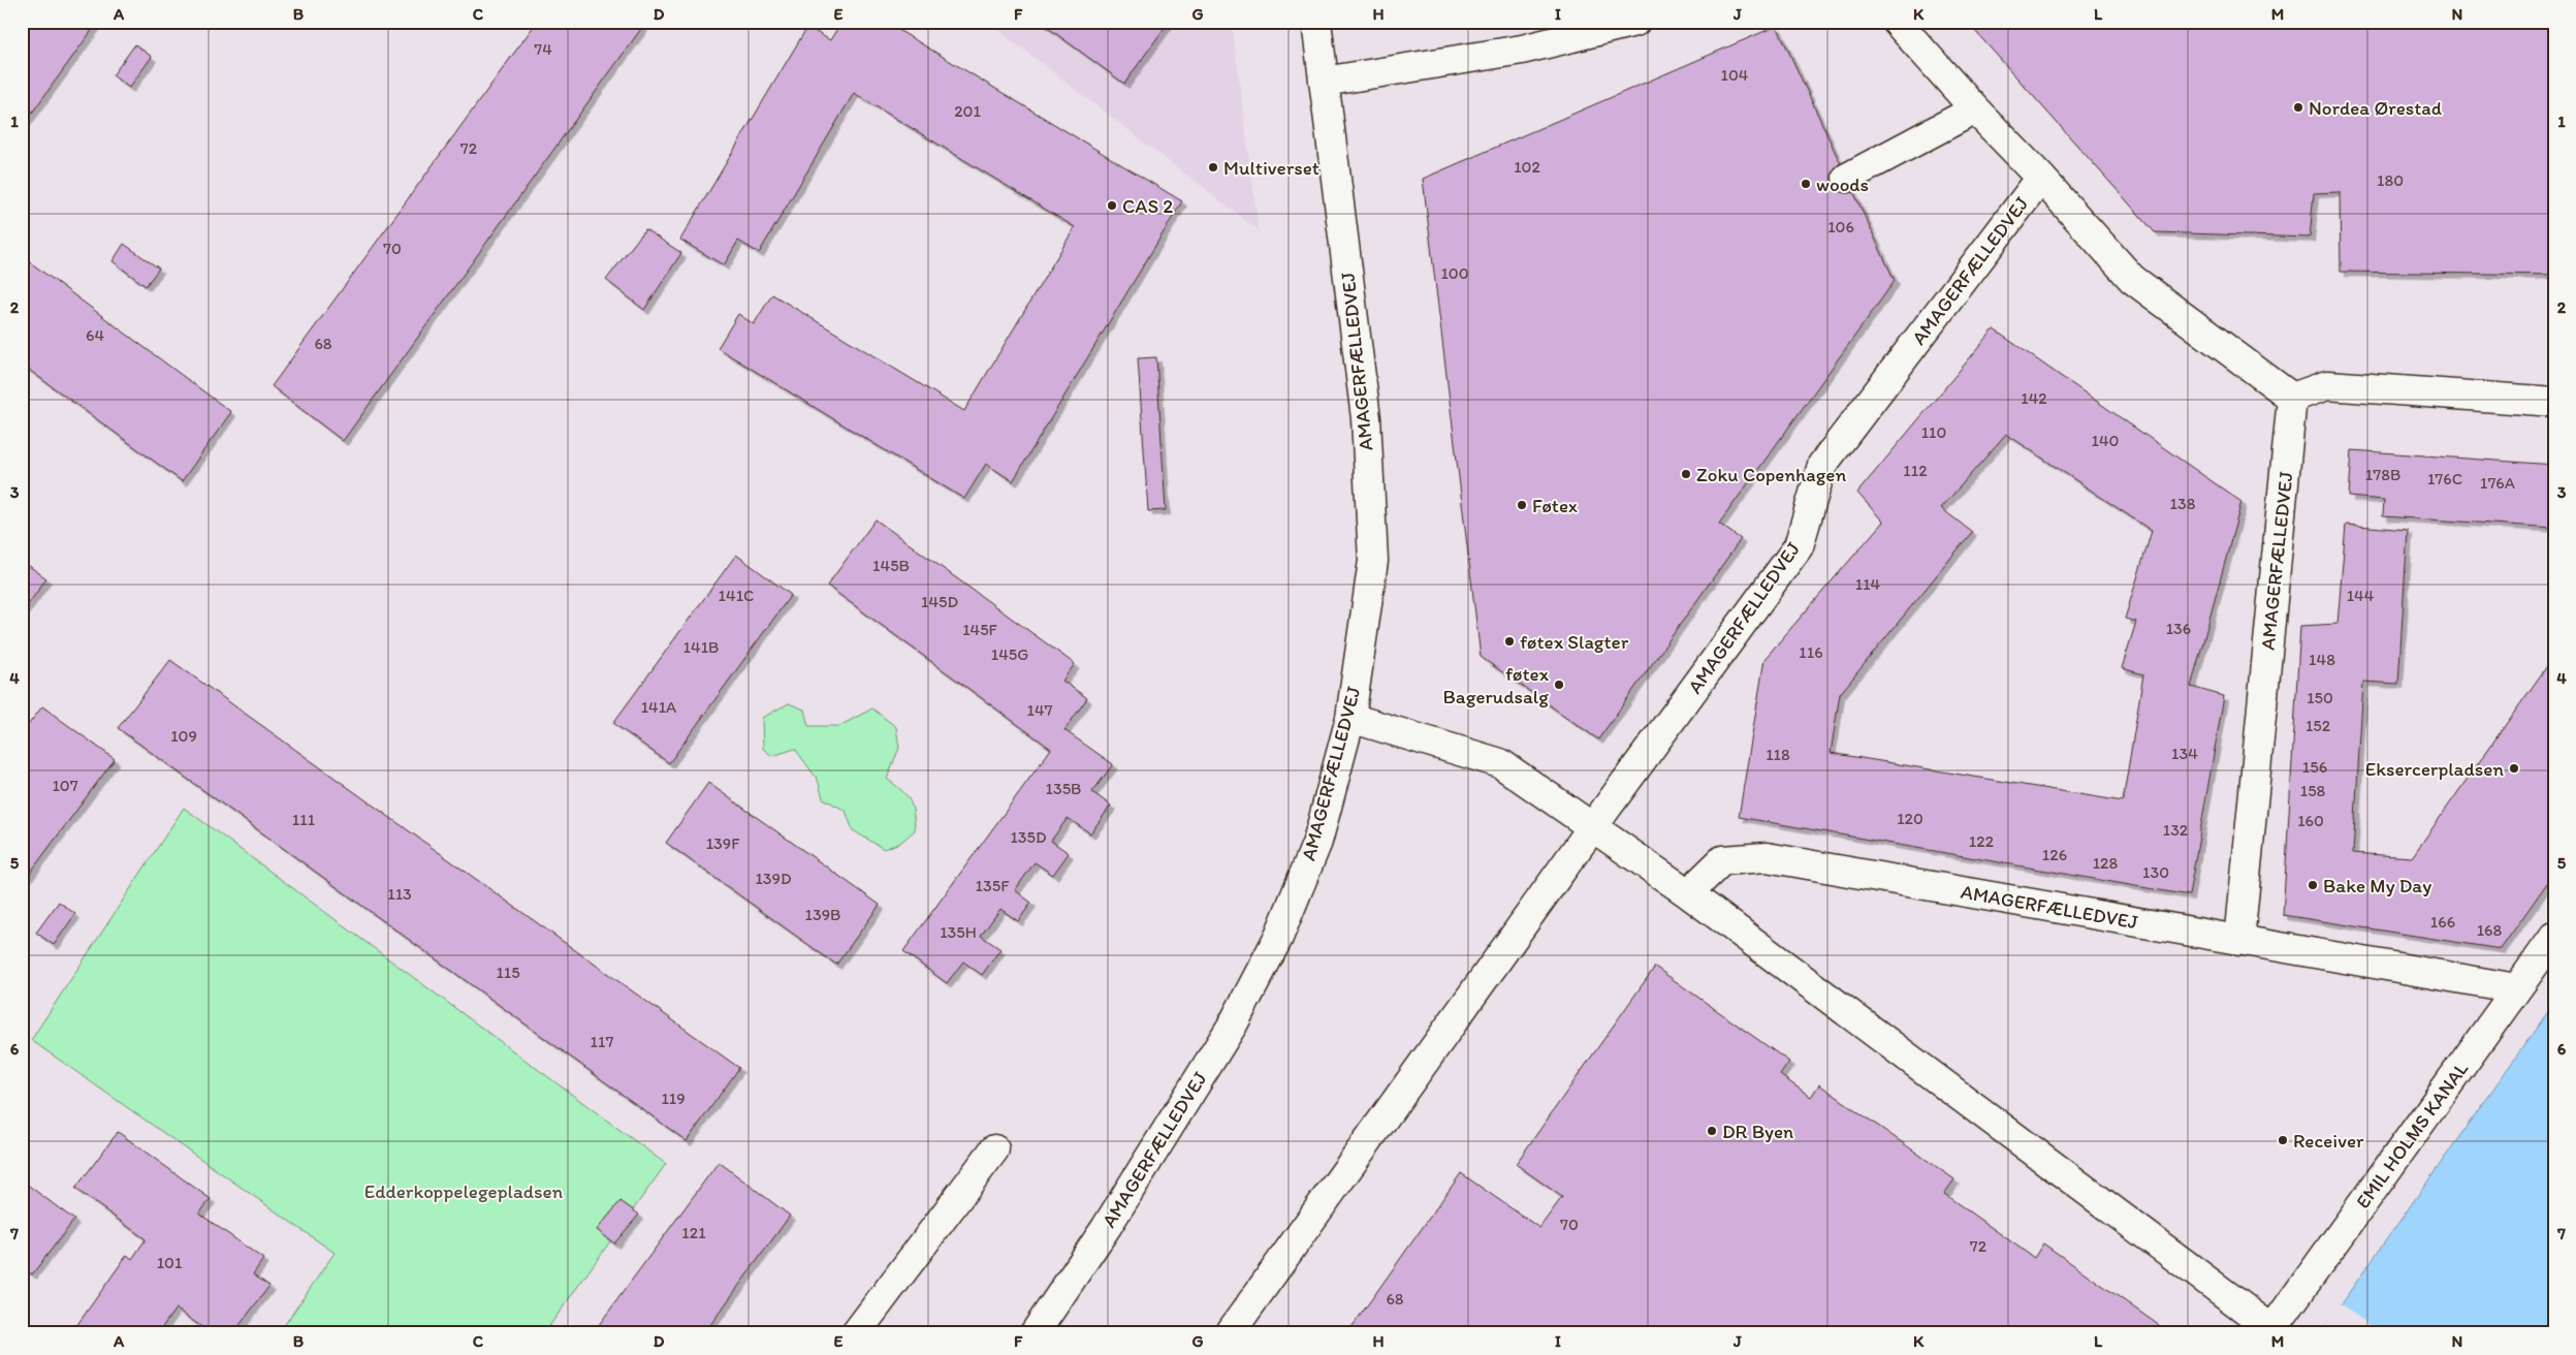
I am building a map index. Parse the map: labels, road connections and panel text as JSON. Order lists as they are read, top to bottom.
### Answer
{
  "streets": {
    "street": ["AMAGERFÆLLEDVEJ", "EMIL HOLMS KANAL"]
  },
  "crossings": [
    ["AMAGERFÆLLEDVEJ", "EMIL HOLMS KANAL"]
  ],
  "parks": ["Edderkoppelegepladsen"],
  "places": [
    "Nordea Ørestad",
    "Multiverset",
    "woods",
    "CAS 2",
    "Zoku Copenhagen",
    "Føtex",
    "føtex Slagter",
    "føtex Bagerudsalg",
    "Eksercerpladsen",
    "Bake My Day",
    "DR Byen",
    "Receiver"
  ],
  "house_numbers": [
    "74",
    "104",
    "201",
    "72",
    "102",
    "180",
    "106",
    "70",
    "100",
    "64",
    "68",
    "142",
    "110",
    "140",
    "112",
    "178B",
    "176C",
    "176A",
    "138",
    "145B",
    "114",
    "141C",
    "144",
    "145D",
    "136",
    "145F",
    "141B",
    "116",
    "145G",
    "148",
    "150",
    "141A",
    "147",
    "152",
    "109",
    "134",
    "118",
    "156",
    "107",
    "135B",
    "158",
    "120",
    "111",
    "160",
    "132",
    "135D",
    "122",
    "139F",
    "126",
    "128",
    "130",
    "139D",
    "135F",
    "113",
    "139B",
    "166",
    "168",
    "135H",
    "115",
    "117",
    "119",
    "70",
    "121",
    "72",
    "101",
    "68"
  ],
  "grid": {
    "columns": [
      "A",
      "B",
      "C",
      "D",
      "E",
      "F",
      "G",
      "H",
      "I",
      "J",
      "K",
      "L",
      "M",
      "N"
    ],
    "rows": [
      "1",
      "2",
      "3",
      "4",
      "5",
      "6",
      "7"
    ]
  }
}
